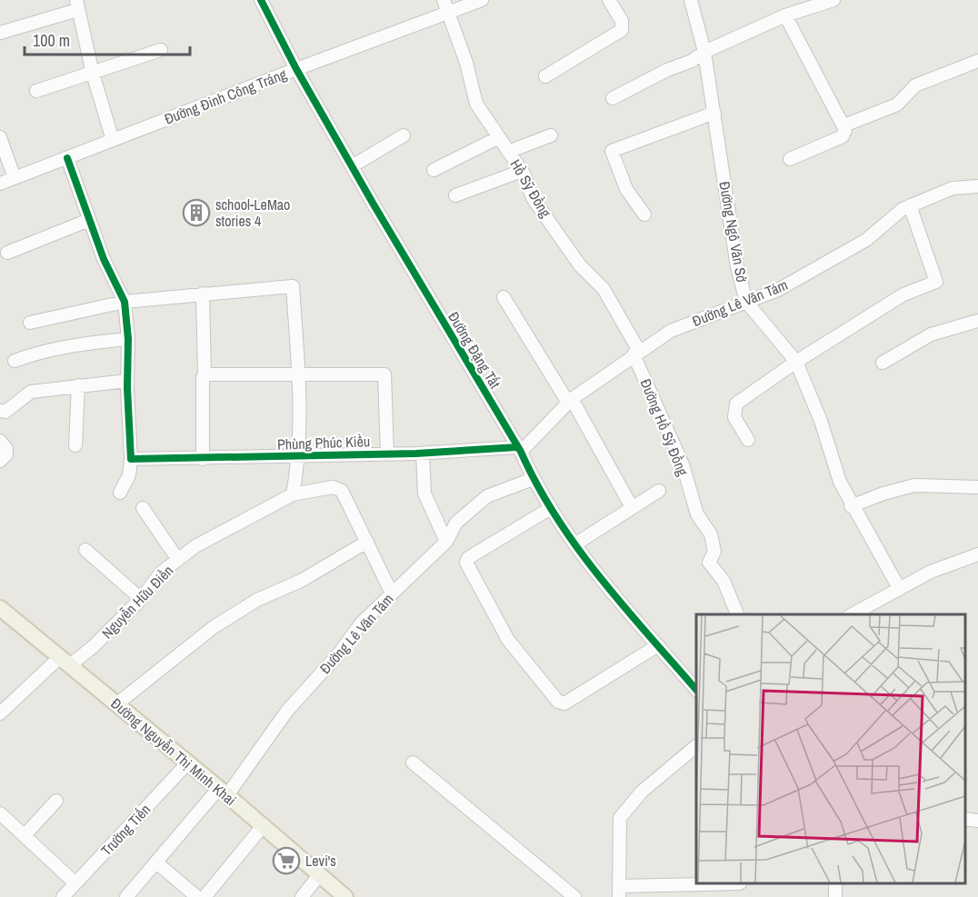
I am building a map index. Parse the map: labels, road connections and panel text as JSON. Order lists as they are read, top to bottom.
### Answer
{
  "streets": {
    "main road": ["Đường Nguyễn Thị Minh Khai"],
    "street": [
      "Đường Đinh Công Tráng",
      "Hồ Sỹ Đồng",
      "Đường Ngô Văn Sở",
      "Đường Lê Văn Tám",
      "Đường Đặng Tất",
      "Đường Hồ Sỹ Đồng",
      "Phùng Phúc Kiều",
      "Nguyễn Hữu Điền",
      "Trường Tiến"
    ]
  },
  "crossings": [
    ["Đường Đinh Công Tráng", "Hồ Sỹ Đồng"],
    ["Đường Đinh Công Tráng", "Đường Đặng Tất"],
    ["Hồ Sỹ Đồng", "Đường Lê Văn Tám"],
    ["Hồ Sỹ Đồng", "Đường Hồ Sỹ Đồng"],
    ["Đường Ngô Văn Sở", "Đường Lê Văn Tám"],
    ["Đường Lê Văn Tám", "Đường Đặng Tất"],
    ["Đường Lê Văn Tám", "Đường Hồ Sỹ Đồng"],
    ["Đường Lê Văn Tám", "Phùng Phúc Kiều"],
    ["Đường Lê Văn Tám", "Nguyễn Hữu Điền"],
    ["Đường Lê Văn Tám", "Đường Nguyễn Thị Minh Khai"],
    ["Đường Đặng Tất", "Phùng Phúc Kiều"],
    ["Nguyễn Hữu Điền", "Đường Nguyễn Thị Minh Khai"],
    ["Đường Nguyễn Thị Minh Khai", "Trường Tiến"]
  ],
  "places": {
    "building": ["school-LeMao stories 4"],
    "supermarket": ["Levi's"]
  },
  "scale_bar": "100 m"
}
